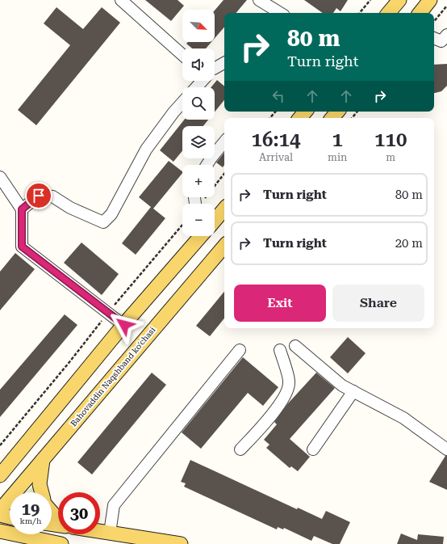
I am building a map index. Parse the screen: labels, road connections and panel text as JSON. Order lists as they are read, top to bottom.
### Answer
{
  "streets": {
    "main road": ["Bahovaddin Naqshband ko'chasi"]
  },
  "north": "bottom right",
  "page": {
    "map_buttons": ["+", "−"],
    "turn": ["80 m", "Turn right"],
    "eta": [
      "16:14",
      "Arrival",
      "1",
      "min",
      "110",
      "m"
    ],
    "list": [
      {
        "name": "Turn right",
        "value": "80 m"
      },
      {
        "name": "Turn right",
        "value": "20 m"
      }
    ],
    "buttons": ["Exit", "Share"],
    "speed": "19 km/h",
    "limit": "30"
  }
}
